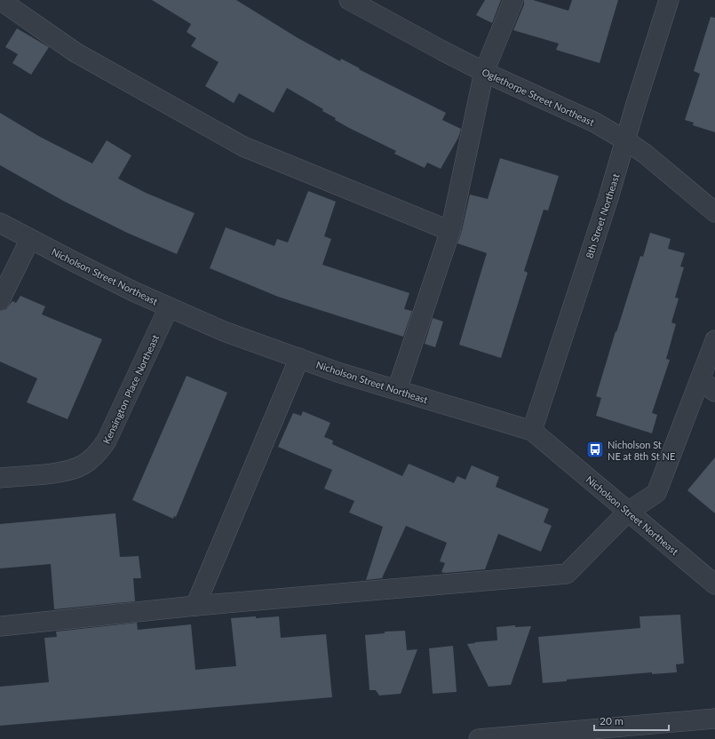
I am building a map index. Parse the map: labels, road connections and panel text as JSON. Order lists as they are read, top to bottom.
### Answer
{
  "streets": {
    "street": [
      "Oglethorpe Street Northeast",
      "8th Street Northeast",
      "Nicholson Street Northeast",
      "Kensington Place Northeast"
    ]
  },
  "crossings": [
    ["Oglethorpe Street Northeast", "8th Street Northeast"],
    ["8th Street Northeast", "Nicholson Street Northeast"],
    ["Nicholson Street Northeast", "Kensington Place Northeast"]
  ],
  "places": {
    "bus stop": ["Nicholson St NE at 8th St NE"]
  },
  "scale_bar": "20 m"
}
